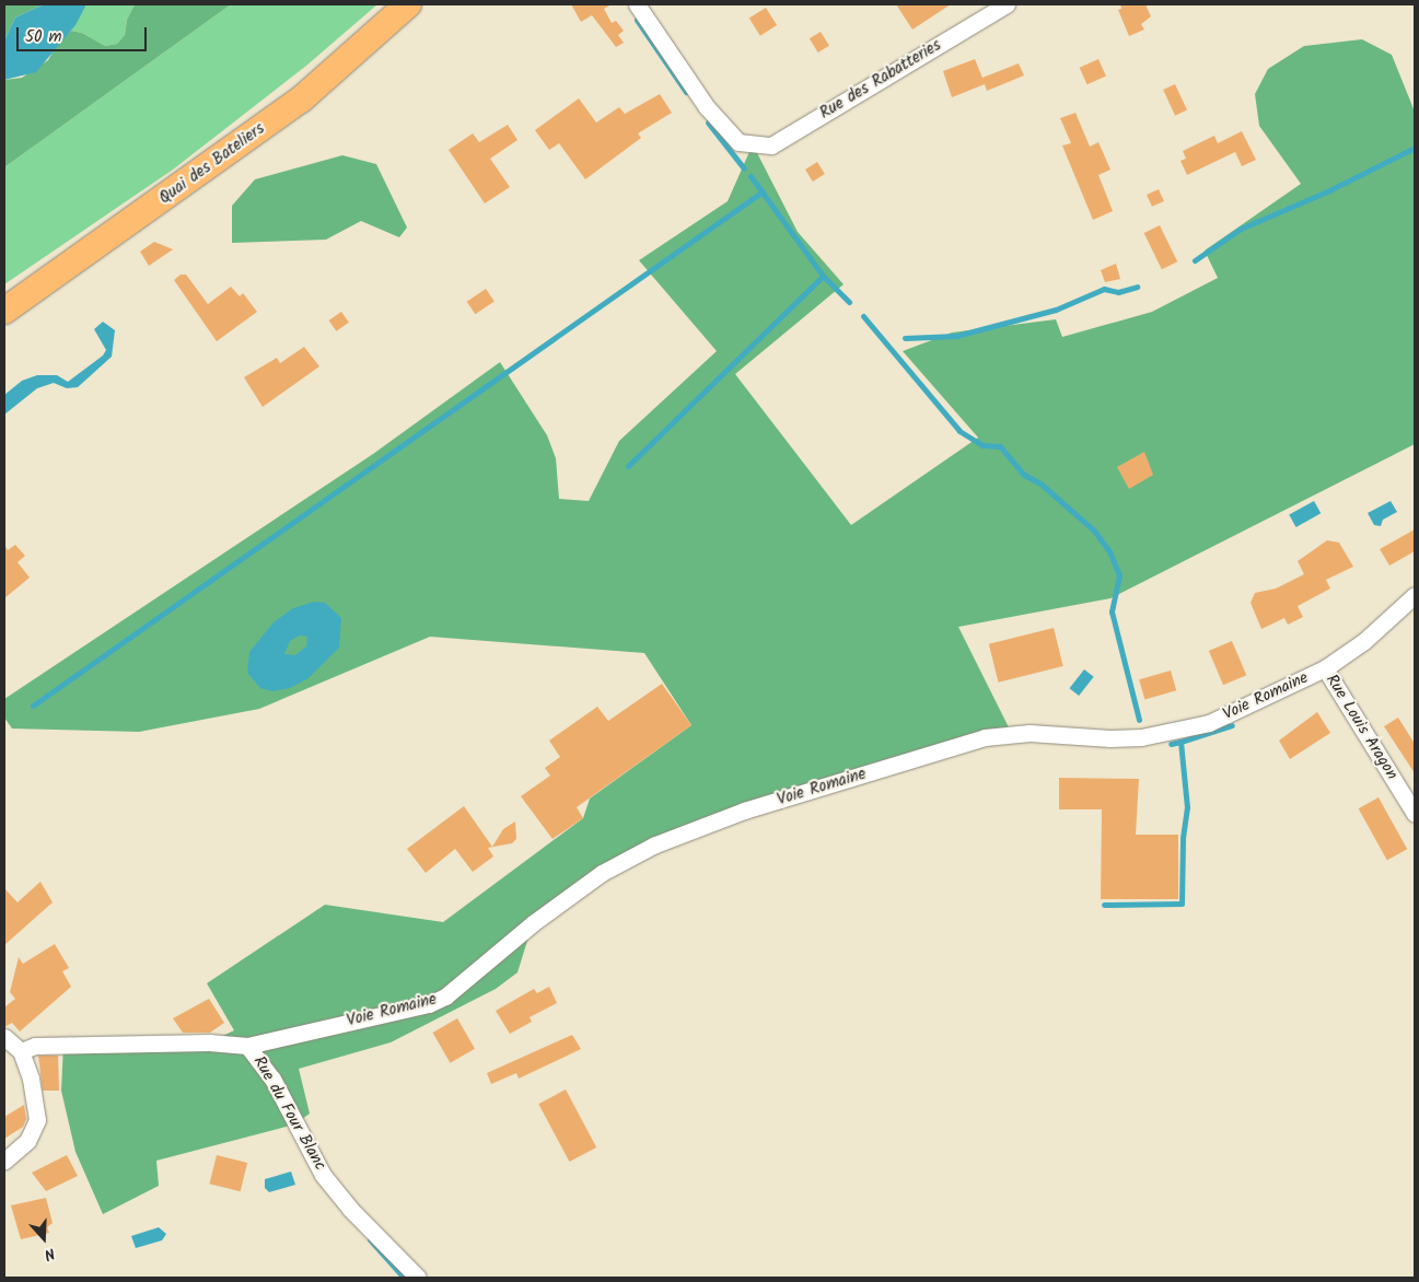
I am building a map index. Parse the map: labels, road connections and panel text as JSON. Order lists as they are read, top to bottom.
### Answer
{
  "streets": {
    "main road": ["Quai des Bateliers"],
    "street": [
      "Rue des Rabatteries",
      "Voie Romaine",
      "Rue Louis Aragon",
      "Rue du Four Blanc"
    ]
  },
  "crossings": [
    ["Voie Romaine", "Rue Louis Aragon"],
    ["Voie Romaine", "Rue du Four Blanc"]
  ],
  "scale_bar": "50 m",
  "north": "bottom"
}
